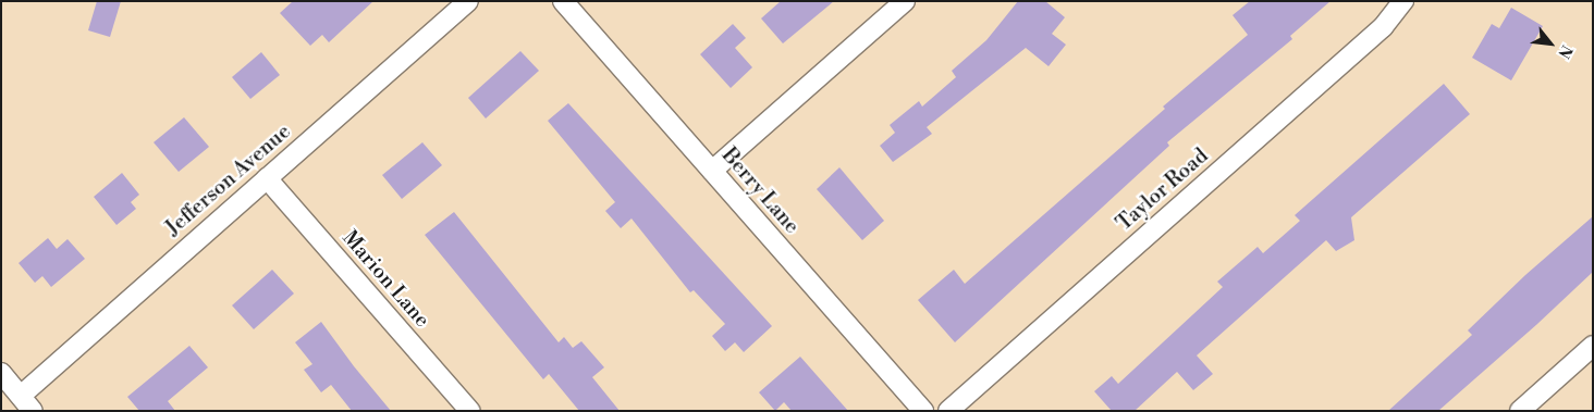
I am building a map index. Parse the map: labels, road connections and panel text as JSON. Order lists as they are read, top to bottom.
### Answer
{
  "streets": {
    "street": [
      "Jefferson Avenue",
      "Taylor Road",
      "Berry Lane",
      "Marion Lane"
    ]
  },
  "crossings": [
    ["Jefferson Avenue", "Marion Lane"]
  ],
  "north": "bottom right"
}
